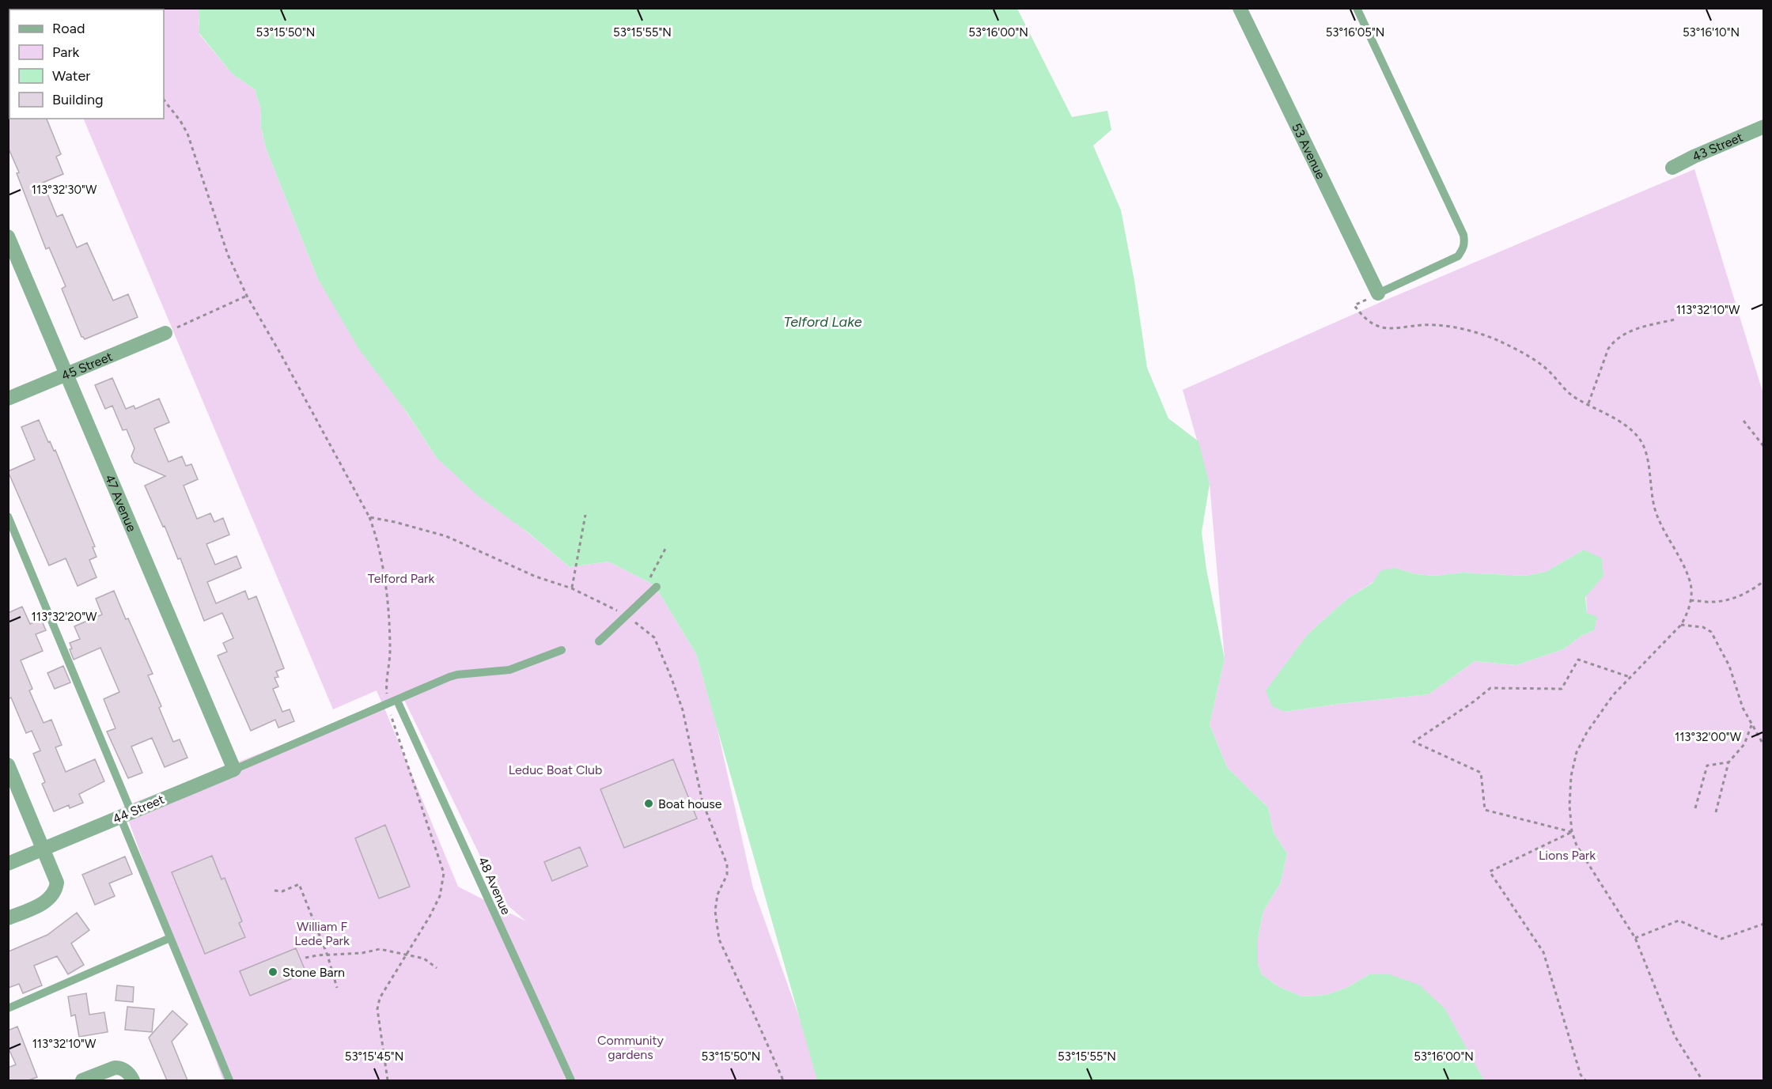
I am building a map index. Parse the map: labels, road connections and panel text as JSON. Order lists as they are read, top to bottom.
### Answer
{
  "streets": {
    "street": [
      "43 Street",
      "53 Avenue",
      "45 Street",
      "47 Avenue",
      "44 Street"
    ],
    "lane": ["48 Avenue"]
  },
  "crossings": [
    ["45 Street", "47 Avenue"],
    ["47 Avenue", "44 Street"]
  ],
  "water": ["Telford Lake"],
  "parks": [
    "Telford Park",
    "Leduc Boat Club",
    "Lions Park",
    "William F Lede Park",
    "Community gardens"
  ],
  "places": ["Boat house", "Stone Barn"],
  "legend": [
    "Road",
    "Park",
    "Water",
    "Building"
  ],
  "coordinates": [
    "53°15'50\"N",
    "53°15'55\"N",
    "53°16'00\"N",
    "53°16'05\"N",
    "53°16'10\"N",
    "113°32'30\"W",
    "113°32'10\"W",
    "113°32'20\"W",
    "113°32'00\"W",
    "53°15'45\"N"
  ]
}
